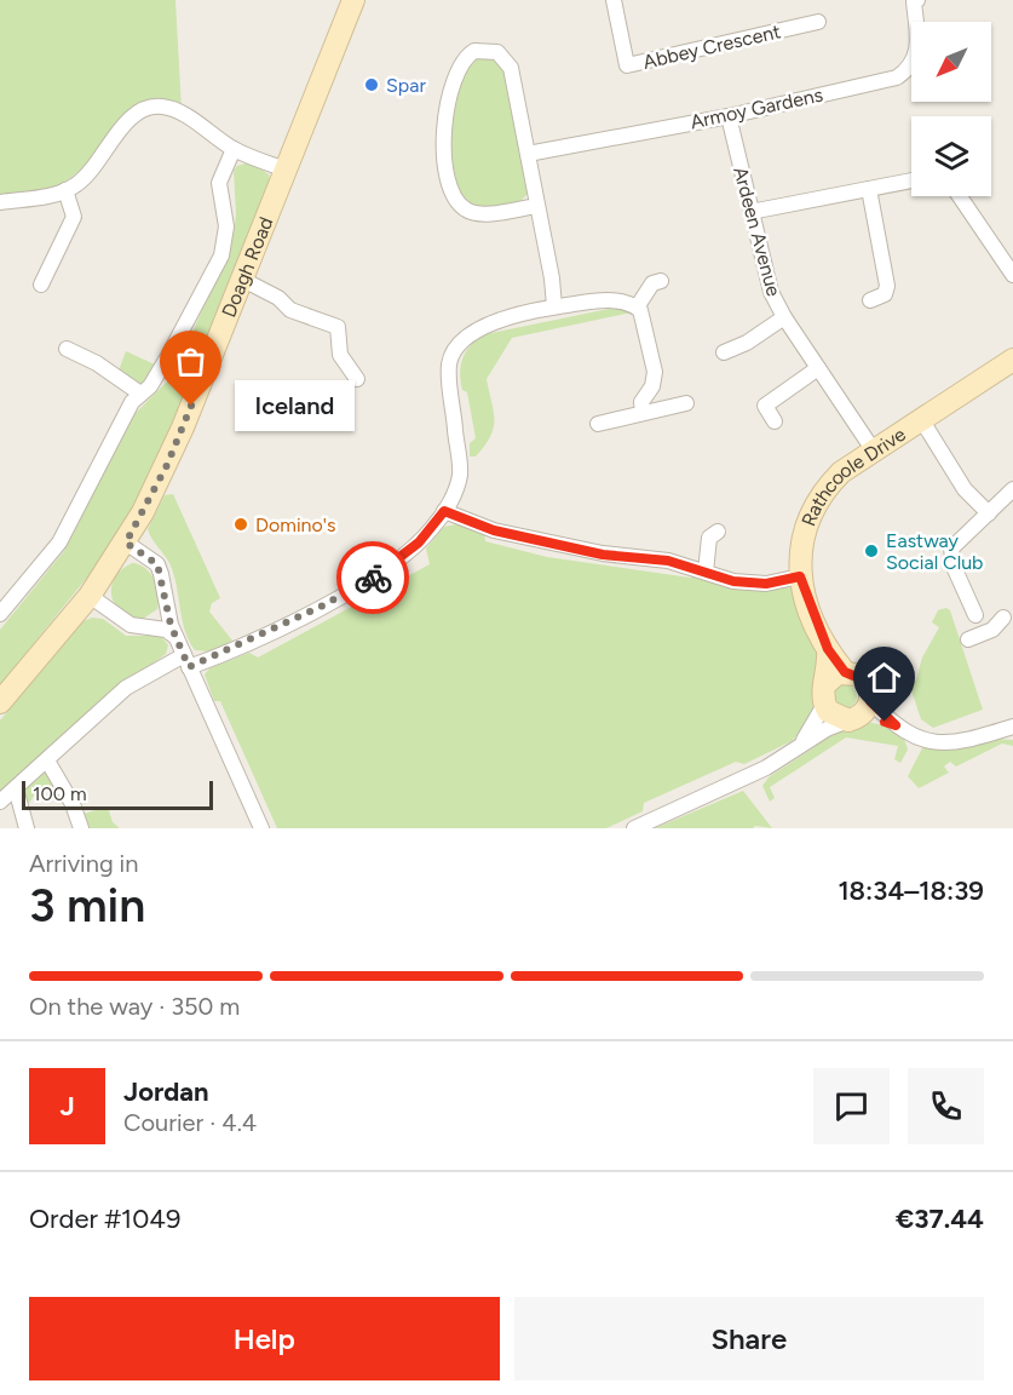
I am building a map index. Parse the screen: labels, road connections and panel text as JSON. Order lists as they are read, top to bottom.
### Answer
{
  "streets": {
    "main road": ["Doagh Road", "Rathcoole Drive"],
    "street": ["Abbey Crescent", "Armoy Gardens", "Ardeen Avenue"]
  },
  "crossings": [
    ["Armoy Gardens", "Ardeen Avenue"],
    ["Ardeen Avenue", "Rathcoole Drive"]
  ],
  "places": [
    "Spar",
    "Iceland",
    "Domino's",
    "Eastway Social Club"
  ],
  "scale_bar": "100 m",
  "north": "bottom left",
  "page": {
    "bubble": "Iceland",
    "scale": "100 m",
    "heading": ["3 min", "Arriving in", "18:34–18:39"],
    "panel": [
      "Jordan",
      "Courier · 4.4",
      "Order #1049",
      "€37.44"
    ],
    "bar": "On the way · 350 m",
    "round": "J",
    "buttons": ["Help", "Share"]
  }
}
